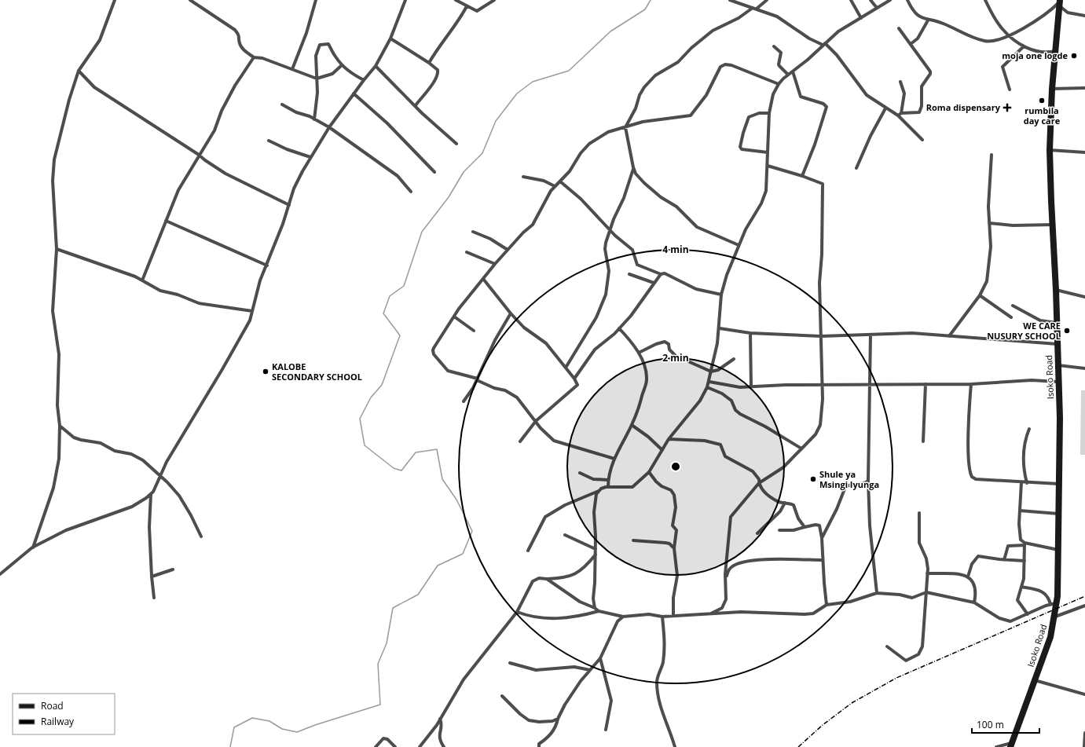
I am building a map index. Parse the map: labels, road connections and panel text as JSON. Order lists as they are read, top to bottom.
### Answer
{
  "streets": {
    "street": ["Isoko Road"]
  },
  "places": {
    "other": [
      "moja one logde",
      "rumbila day care",
      "WE CARE NUSURY SCHOOL",
      "KALOBE SECONDARY SCHOOL",
      "Shule ya Msingi Iyunga"
    ],
    "health": ["Roma dispensary"]
  },
  "legend": ["Road", "Railway"],
  "scale_bar": "100 m",
  "rings": ["4 min", "2 min"]
}
